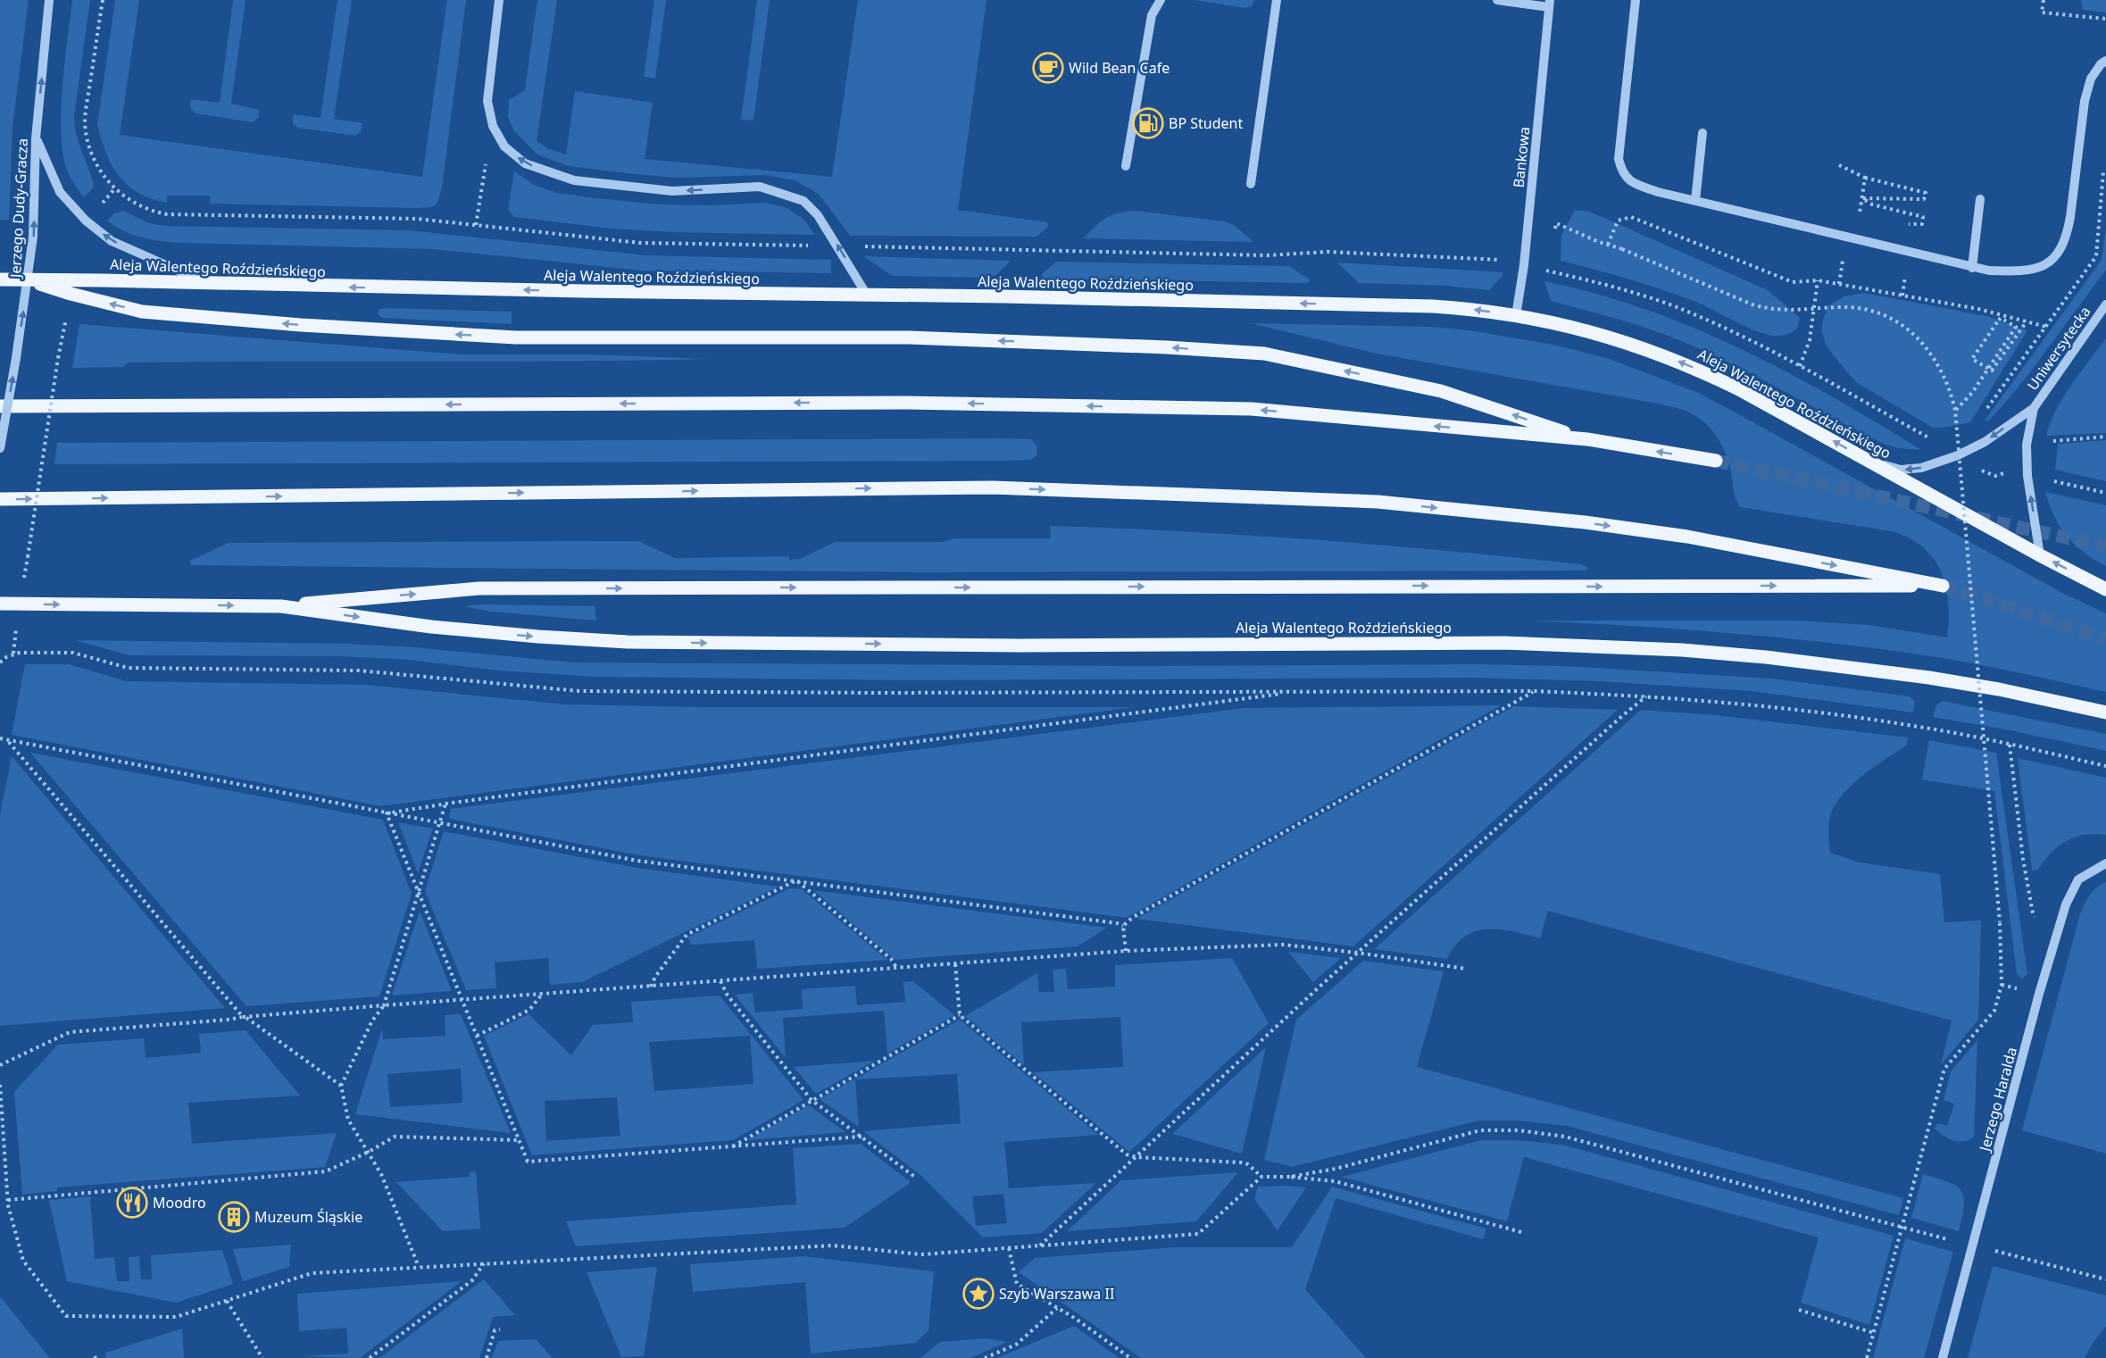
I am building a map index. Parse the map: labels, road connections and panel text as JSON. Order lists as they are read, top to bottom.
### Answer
{
  "streets": {
    "main road": ["Aleja Walentego Roździeńskiego"],
    "street": [
      "Bankowa",
      "Jerzego Dudy-Gracza",
      "Uniwersytecka",
      "Jerzego Haralda"
    ]
  },
  "crossings": [
    ["Bankowa", "Aleja Walentego Roździeńskiego"],
    ["Jerzego Dudy-Gracza", "Aleja Walentego Roździeńskiego"],
    ["Aleja Walentego Roździeńskiego", "Uniwersytecka"]
  ],
  "one_way": ["Jerzego Dudy-Gracza"],
  "places": {
    "cafe": ["Wild Bean Cafe"],
    "fuel station": ["BP Student"],
    "restaurant": ["Moodro"],
    "building": ["Muzeum Śląskie"],
    "place": ["Szyb Warszawa II"]
  }
}
